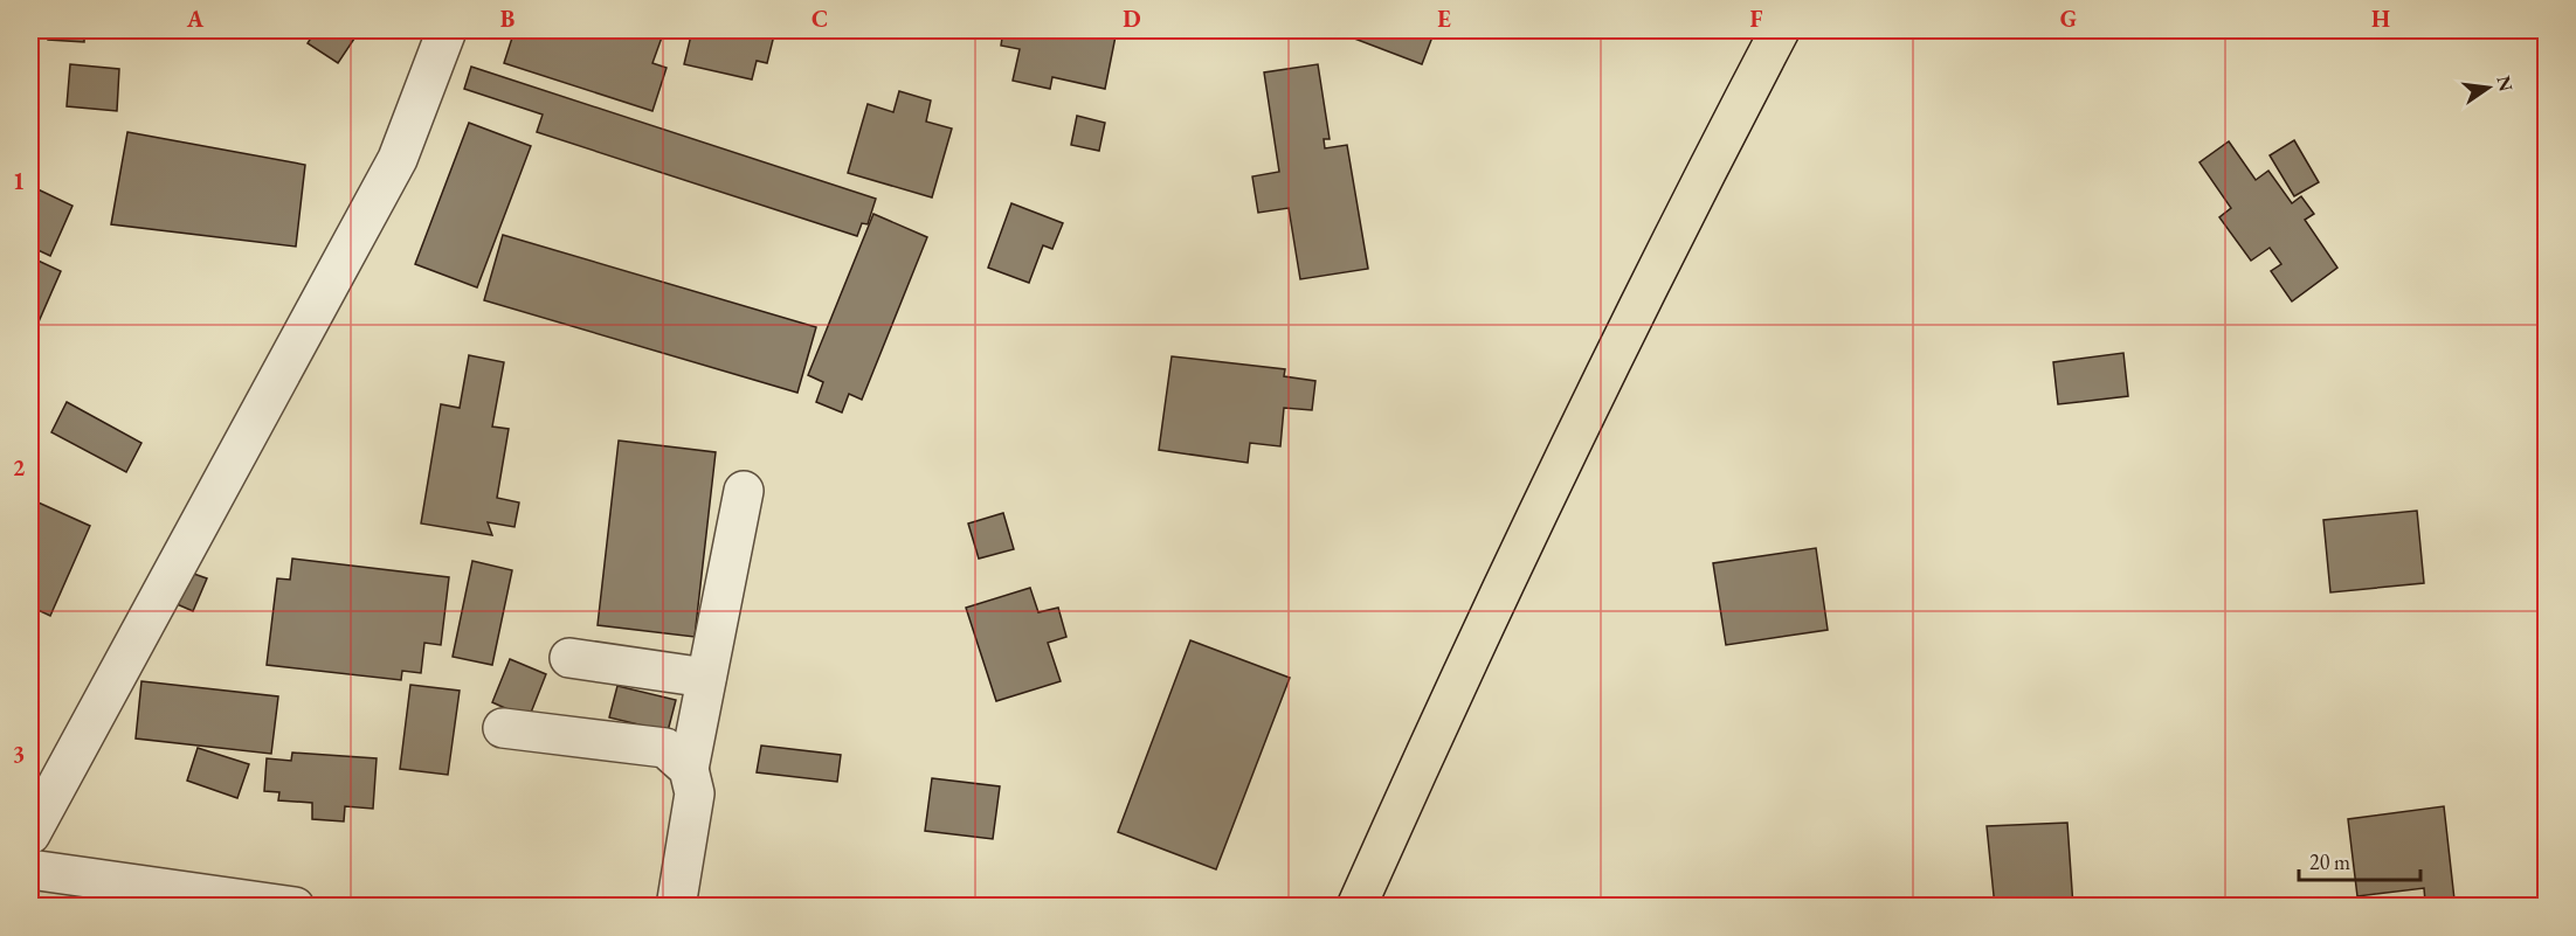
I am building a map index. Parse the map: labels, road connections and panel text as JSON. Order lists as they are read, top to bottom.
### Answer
{
  "scale_bar": "20 m",
  "north": "right",
  "grid": {
    "columns": [
      "A",
      "B",
      "C",
      "D",
      "E",
      "F",
      "G",
      "H"
    ],
    "rows": ["1", "2", "3"]
  }
}
